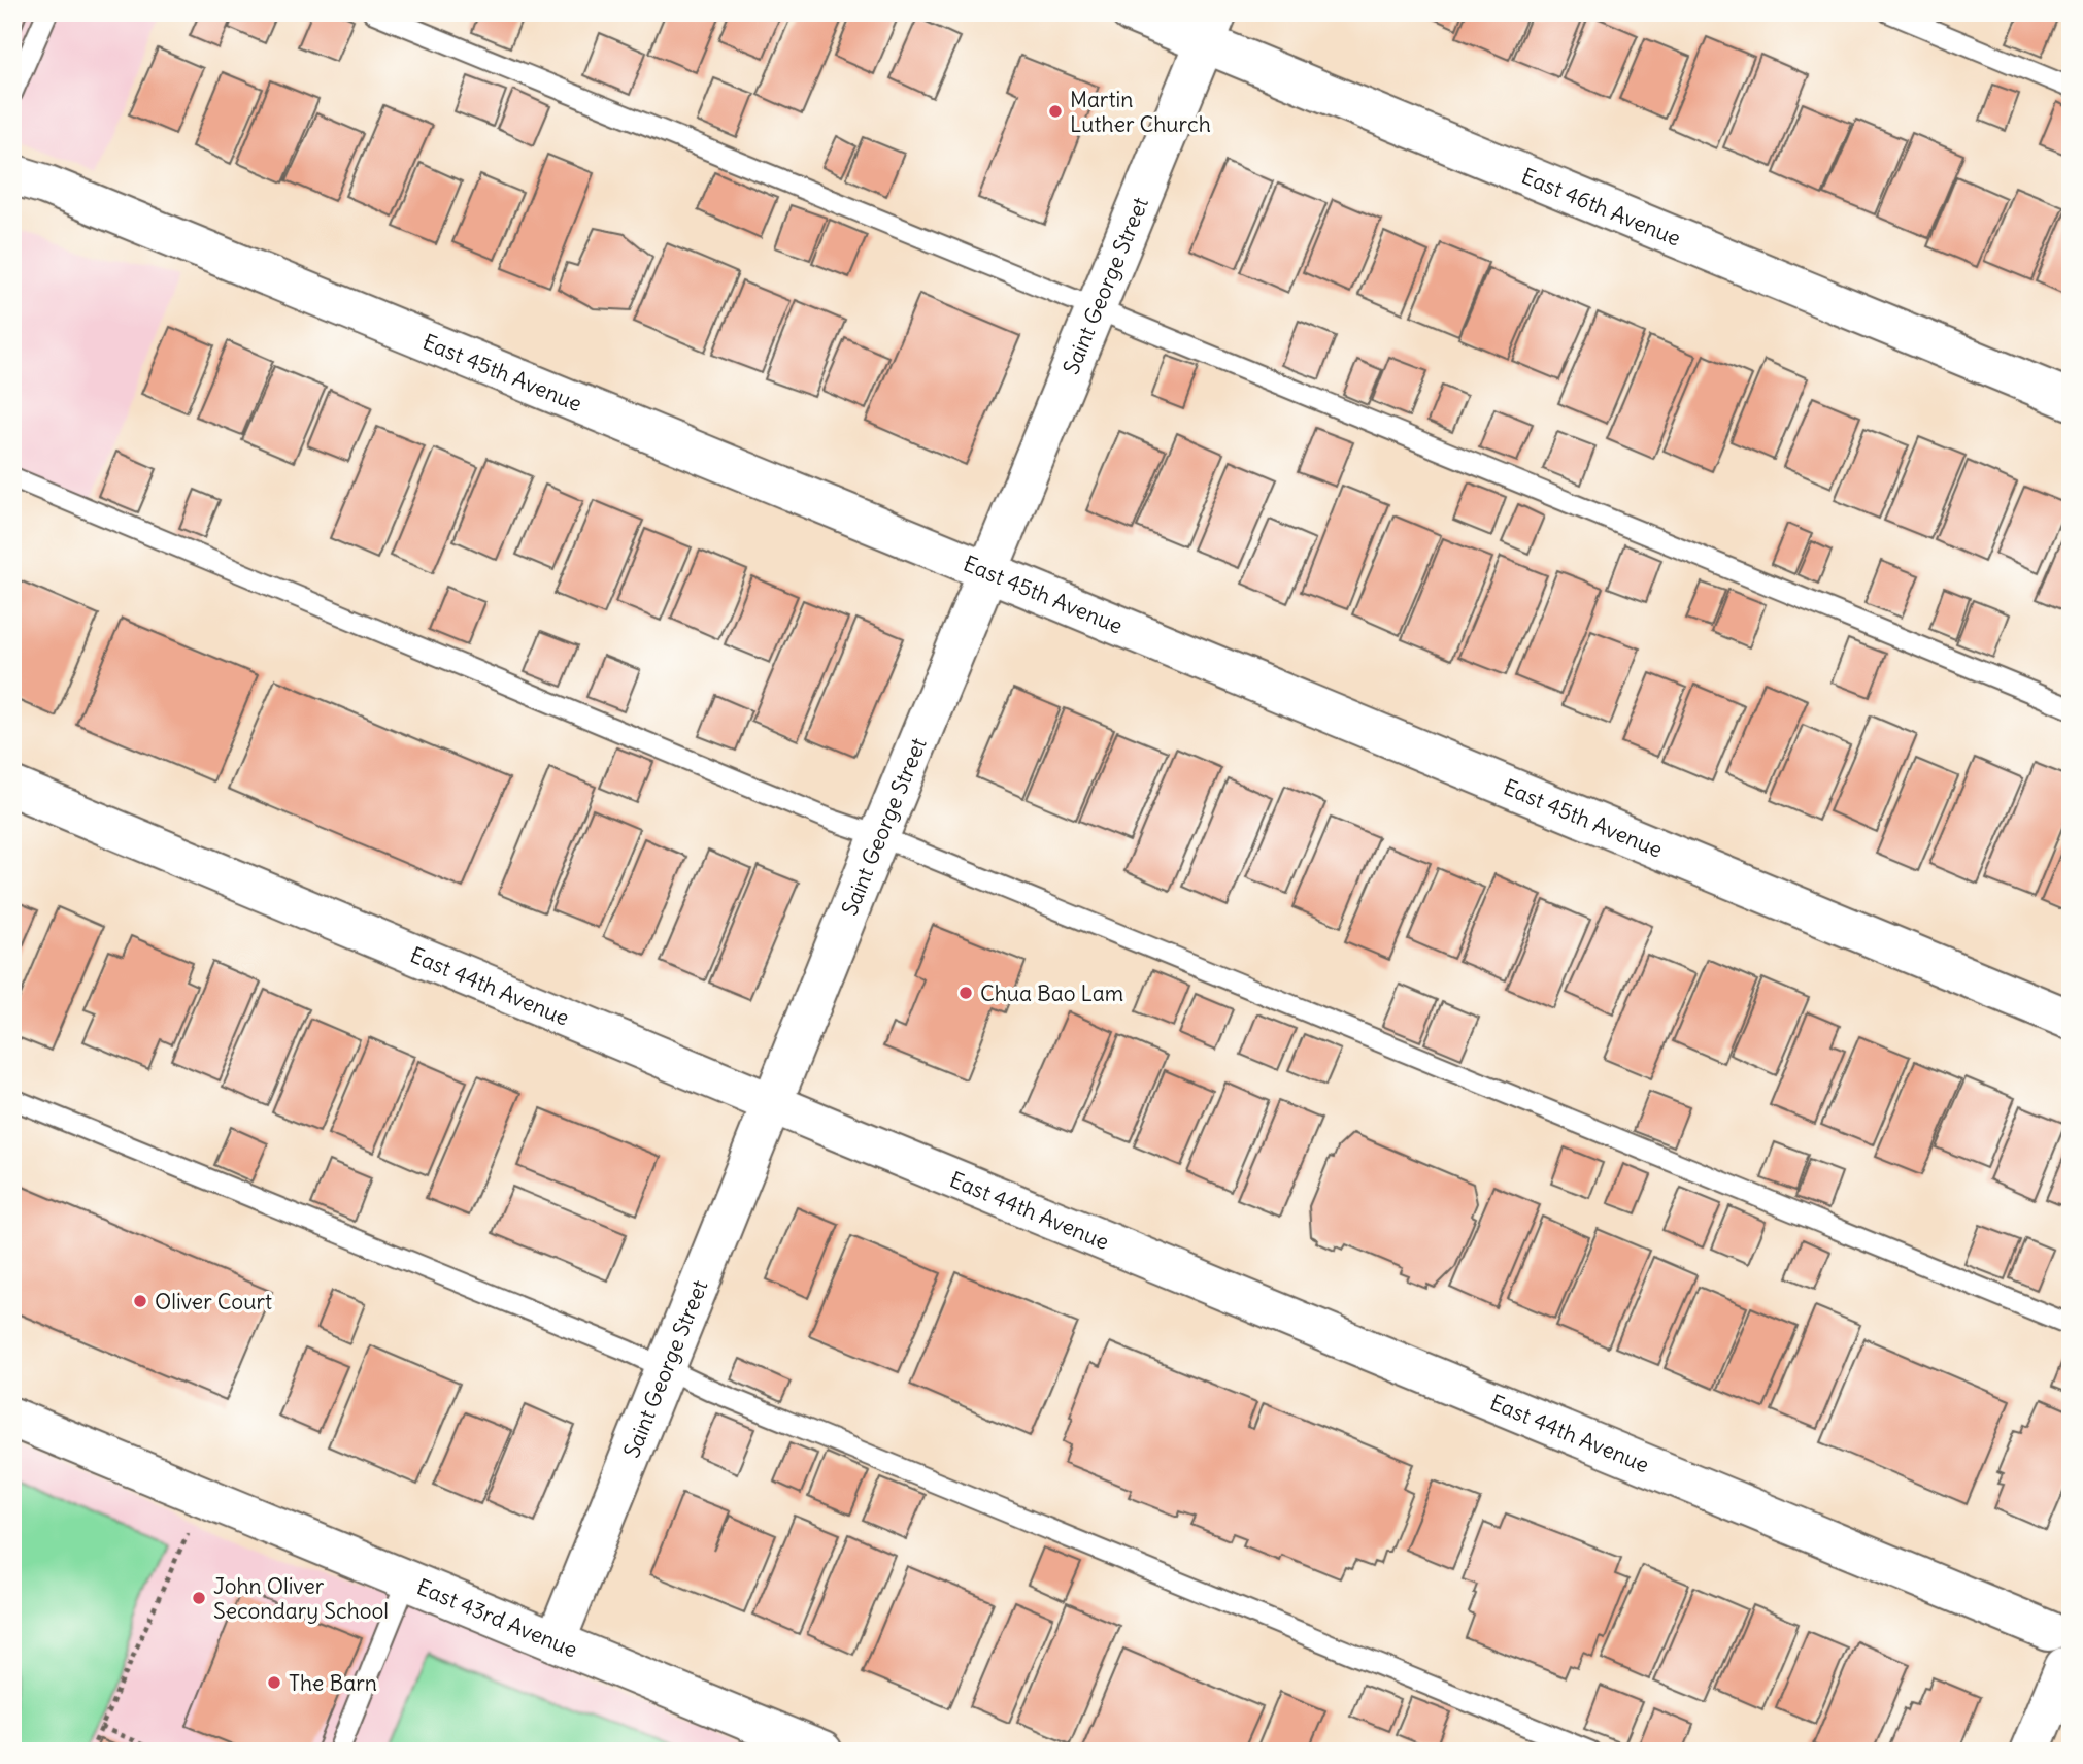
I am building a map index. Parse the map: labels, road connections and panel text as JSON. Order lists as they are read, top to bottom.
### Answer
{
  "streets": {
    "street": [
      "East 46th Avenue",
      "Saint George Street",
      "East 45th Avenue",
      "East 44th Avenue",
      "East 43rd Avenue"
    ]
  },
  "crossings": [
    ["East 46th Avenue", "Saint George Street"],
    ["Saint George Street", "East 45th Avenue"],
    ["Saint George Street", "East 44th Avenue"],
    ["Saint George Street", "East 43rd Avenue"]
  ],
  "places": [
    "Martin Luther Church",
    "Chua Bao Lam",
    "Oliver Court",
    "John Oliver Secondary School",
    "The Barn"
  ]
}
